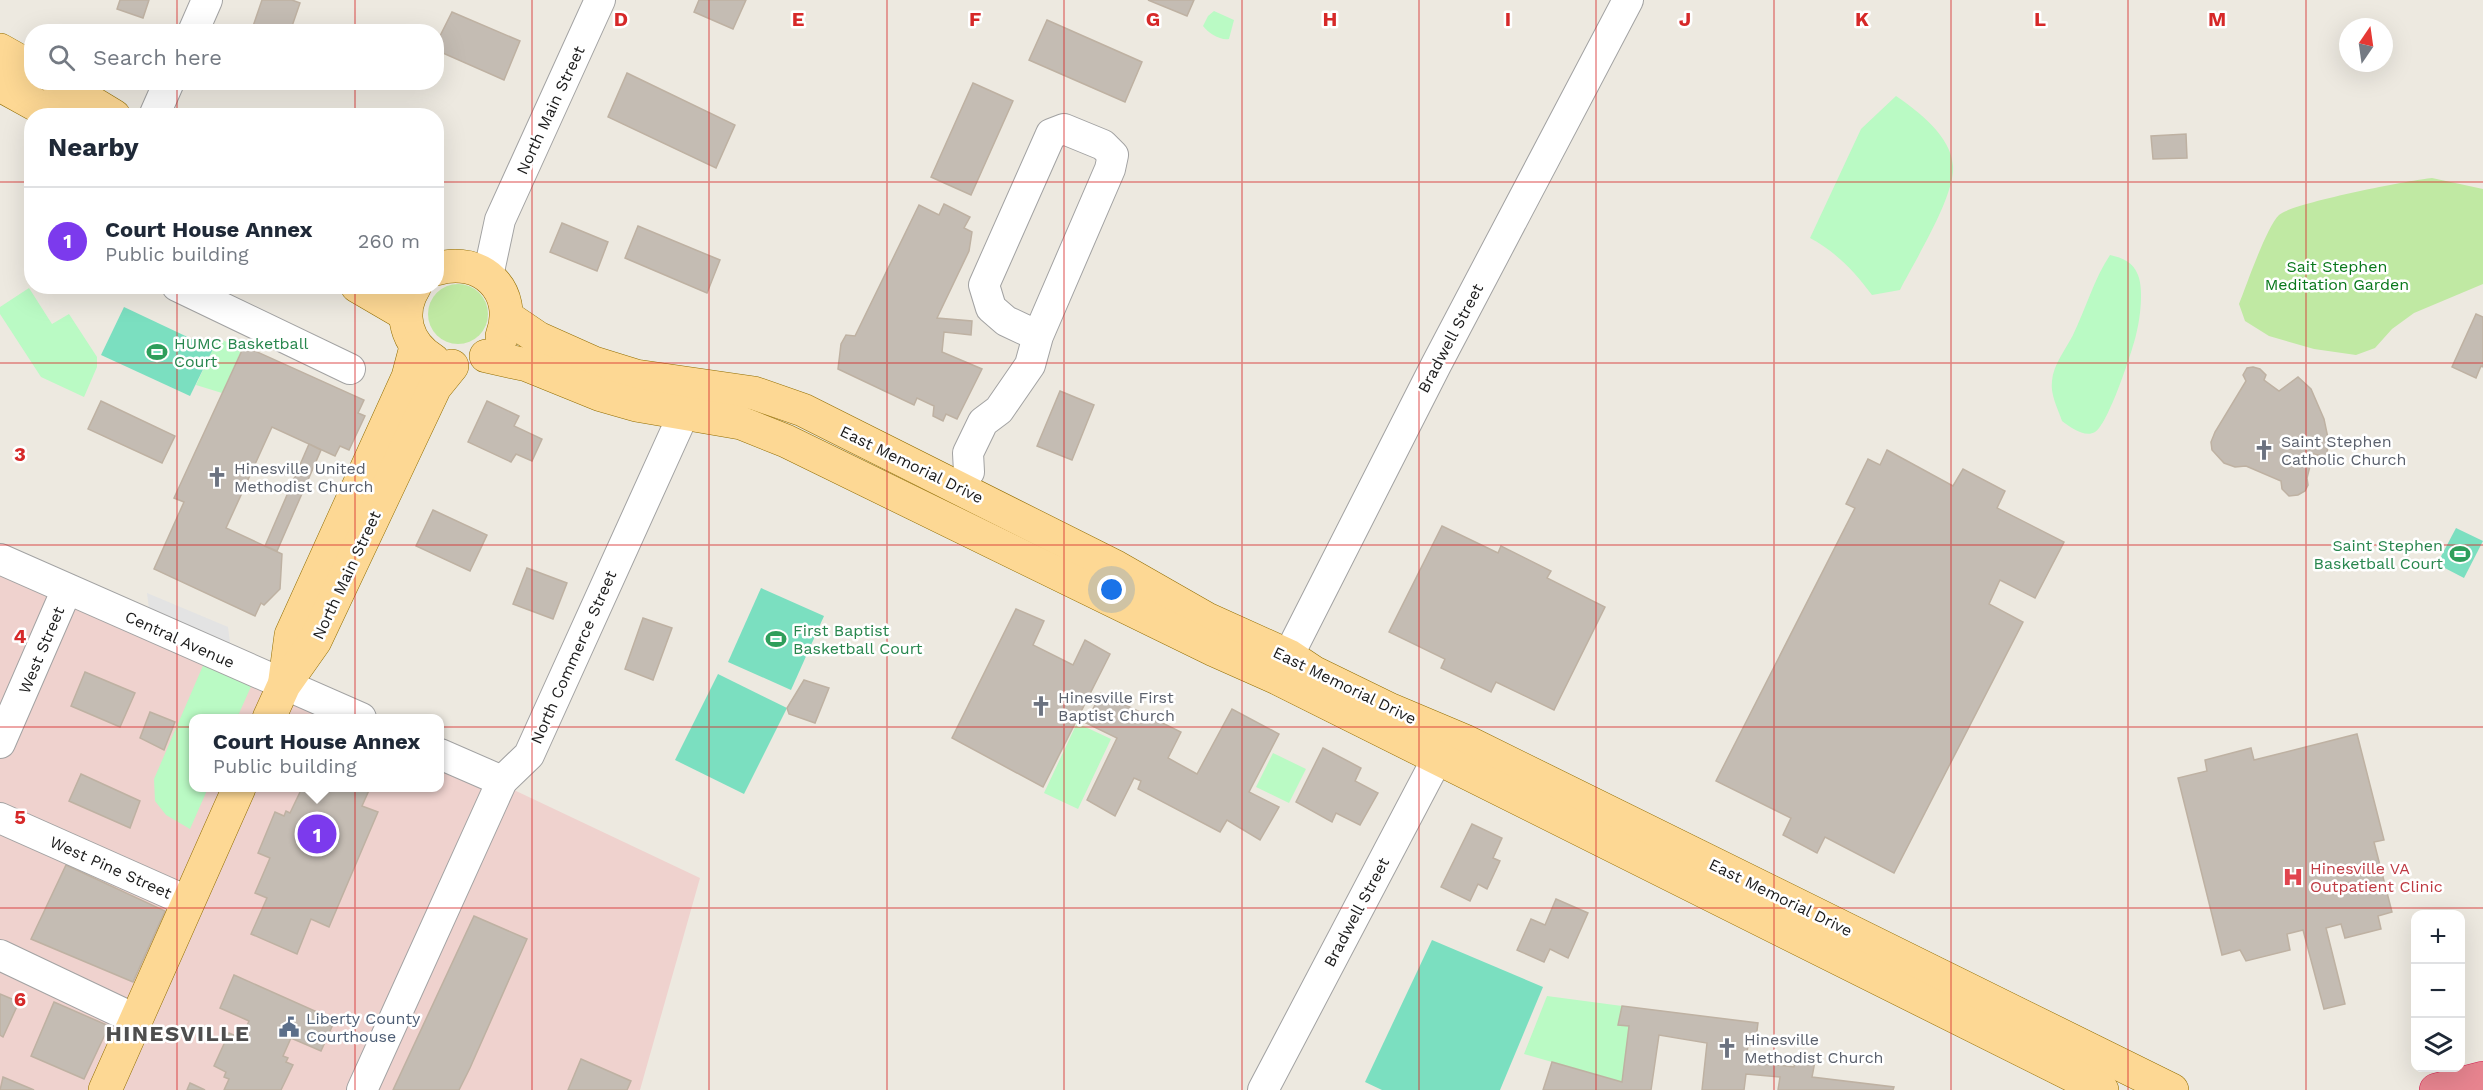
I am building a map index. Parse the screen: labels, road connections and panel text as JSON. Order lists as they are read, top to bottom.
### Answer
{
  "streets": {
    "main road": ["North Main Street", "East Memorial Drive"],
    "street": [
      "Bradwell Street",
      "Central Avenue",
      "West Street",
      "North Commerce Street",
      "West Pine Street"
    ]
  },
  "crossings": [
    ["North Main Street", "Central Avenue"],
    ["Bradwell Street", "East Memorial Drive"],
    ["East Memorial Drive", "North Commerce Street"],
    ["Central Avenue", "West Street"]
  ],
  "districts": ["HINESVILLE"],
  "parks": ["Sait Stephen Meditation Garden"],
  "places": {
    "sports": ["HUMC Basketball Court", "Saint Stephen Basketball Court", "First Baptist Basketball Court"],
    "church": [
      "Saint Stephen Catholic Church",
      "Hinesville United Methodist Church",
      "Hinesville First Baptist Church",
      "Hinesville Methodist Church"
    ],
    "hospital": ["Hinesville VA Outpatient Clinic"],
    "public building": ["Liberty County Courthouse"]
  },
  "north": "top",
  "page": {
    "search": "Search here",
    "heading": "Nearby",
    "list": [
      {
        "mark": "1",
        "name": "Court House Annex",
        "note": "Public building",
        "value": "260 m"
      }
    ],
    "popup": ["Court House Annex", "Public building"],
    "pins": "1",
    "map_buttons": ["+", "−"]
  },
  "grid": {
    "columns": [
      "D",
      "E",
      "F",
      "G",
      "H",
      "I",
      "J",
      "K",
      "L",
      "M"
    ],
    "rows": [
      "3",
      "4",
      "5",
      "6"
    ]
  }
}
